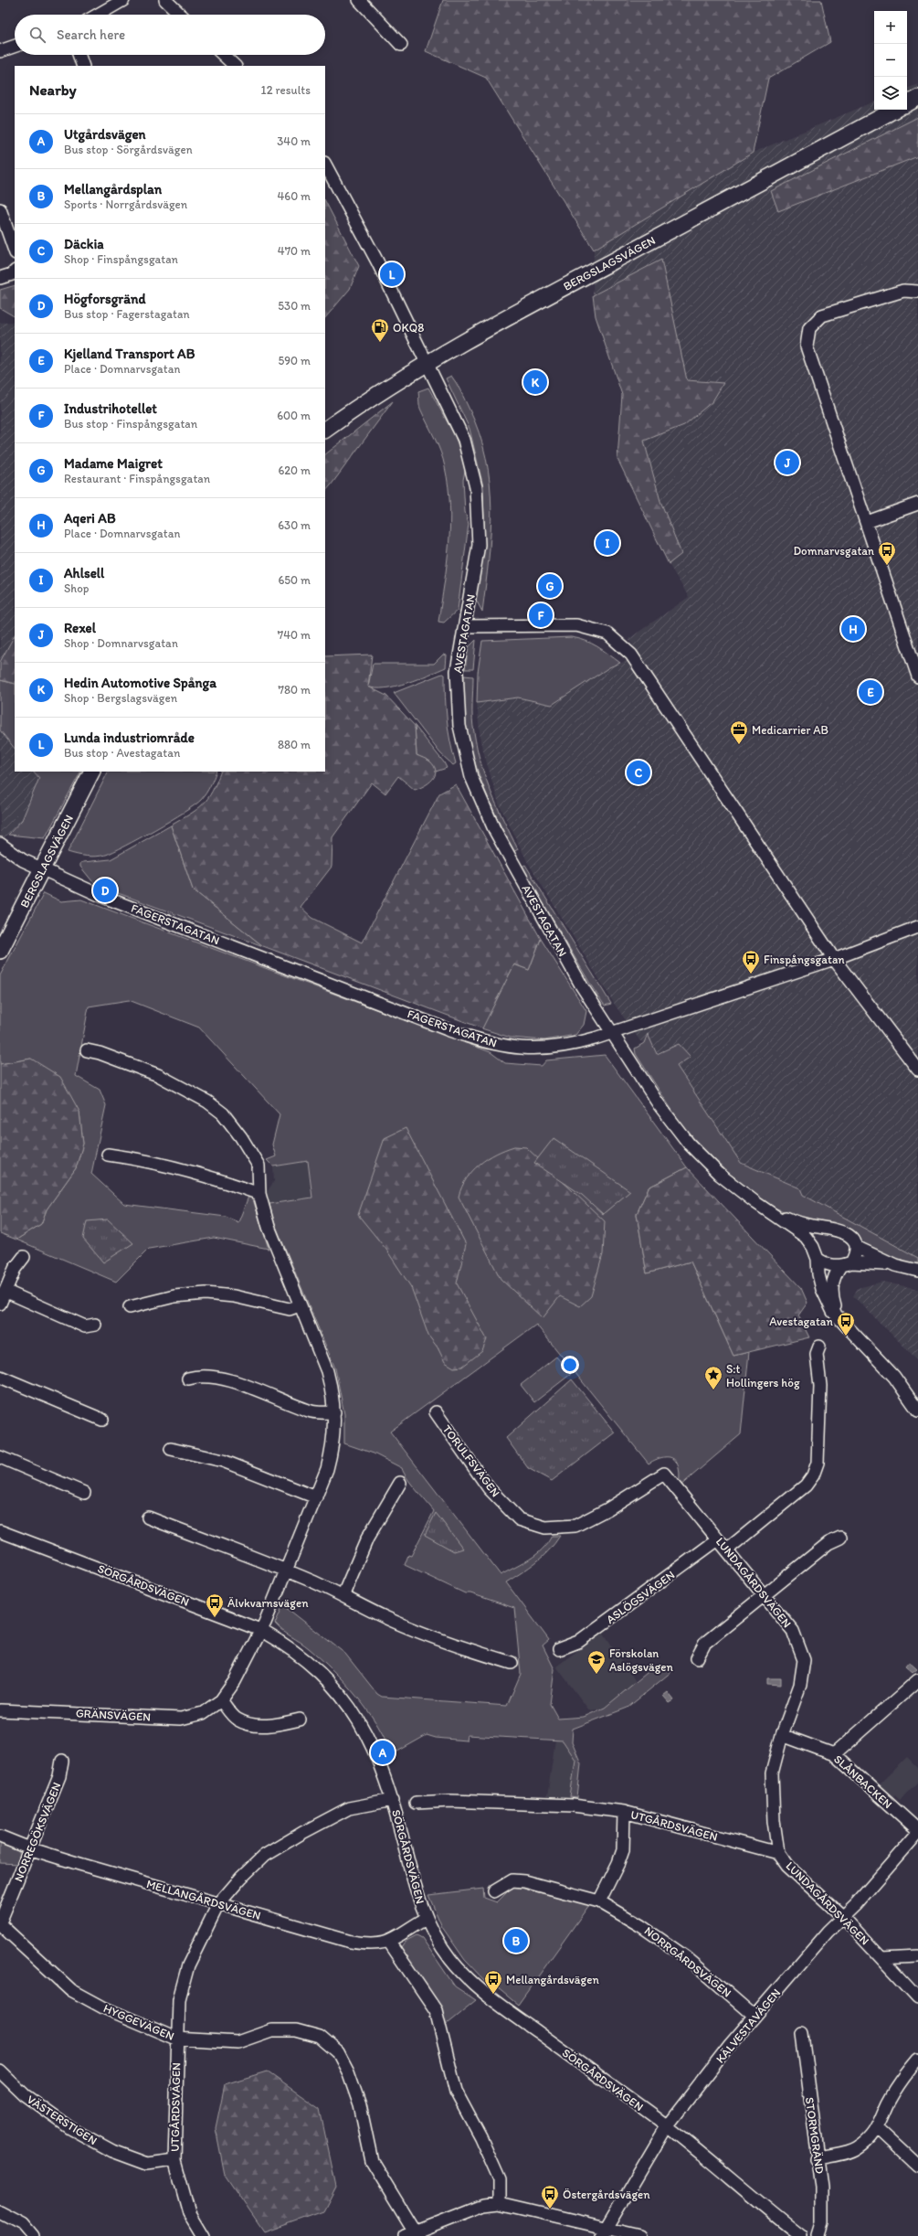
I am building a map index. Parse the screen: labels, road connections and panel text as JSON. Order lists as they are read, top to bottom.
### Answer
{
  "streets": {
    "main road": ["BERGSLAGSVÄGEN"],
    "street": [
      "AVESTAGATAN",
      "FAGERSTAGATAN",
      "TORULFSVÄGEN",
      "LUNDAGÅRDSVÄGEN",
      "SÖRGÅRDSVÄGEN",
      "ASLÖGSVÄGEN",
      "GRÄNSVÄGEN",
      "SLÅNBACKEN",
      "UTGÅRDSVÄGEN",
      "NORREGÖKSVÄGEN",
      "MELLANGÅRDSVÄGEN",
      "NORRGÅRDSVÄGEN",
      "HYGGEVÄGEN",
      "KÄLVESTAVÄGEN",
      "VÄSTERSTIGEN",
      "STORMGRÄND"
    ]
  },
  "crossings": [
    ["BERGSLAGSVÄGEN", "AVESTAGATAN"],
    ["BERGSLAGSVÄGEN", "FAGERSTAGATAN"],
    ["AVESTAGATAN", "FAGERSTAGATAN"],
    ["TORULFSVÄGEN", "LUNDAGÅRDSVÄGEN"],
    ["LUNDAGÅRDSVÄGEN", "ASLÖGSVÄGEN"],
    ["LUNDAGÅRDSVÄGEN", "SLÅNBACKEN"],
    ["LUNDAGÅRDSVÄGEN", "UTGÅRDSVÄGEN"],
    ["LUNDAGÅRDSVÄGEN", "KÄLVESTAVÄGEN"],
    ["SÖRGÅRDSVÄGEN", "GRÄNSVÄGEN"],
    ["SÖRGÅRDSVÄGEN", "UTGÅRDSVÄGEN"],
    ["SÖRGÅRDSVÄGEN", "MELLANGÅRDSVÄGEN"],
    ["SÖRGÅRDSVÄGEN", "KÄLVESTAVÄGEN"],
    ["UTGÅRDSVÄGEN", "MELLANGÅRDSVÄGEN"],
    ["UTGÅRDSVÄGEN", "HYGGEVÄGEN"],
    ["UTGÅRDSVÄGEN", "VÄSTERSTIGEN"],
    ["NORREGÖKSVÄGEN", "MELLANGÅRDSVÄGEN"],
    ["NORREGÖKSVÄGEN", "HYGGEVÄGEN"],
    ["NORRGÅRDSVÄGEN", "KÄLVESTAVÄGEN"]
  ],
  "places": {
    "fuel station": ["OKQ8"],
    "bus stop": [
      "Domnarvsgatan",
      "Finspångsgatan",
      "Avestagatan",
      "Älvkvarnsvägen",
      "Mellangårdsvägen",
      "Östergårdsvägen"
    ],
    "office": ["Medicarrier AB"],
    "place": ["S:t Hollingers hög"],
    "school or university": ["Förskolan Aslögsvägen"]
  },
  "page": {
    "map_buttons": ["+", "−"],
    "search": "Search here",
    "heading": ["Nearby", "12 results"],
    "list": [
      {
        "mark": "A",
        "name": "Utgårdsvägen",
        "note": "Bus stop · Sörgårdsvägen",
        "value": "340 m"
      },
      {
        "mark": "B",
        "name": "Mellangårdsplan",
        "note": "Sports · Norrgårdsvägen",
        "value": "460 m"
      },
      {
        "mark": "C",
        "name": "Däckia",
        "note": "Shop · Finspångsgatan",
        "value": "470 m"
      },
      {
        "mark": "D",
        "name": "Högforsgränd",
        "note": "Bus stop · Fagerstagatan",
        "value": "530 m"
      },
      {
        "mark": "E",
        "name": "Kjelland Transport AB",
        "note": "Place · Domnarvsgatan",
        "value": "590 m"
      },
      {
        "mark": "F",
        "name": "Industrihotellet",
        "note": "Bus stop · Finspångsgatan",
        "value": "600 m"
      },
      {
        "mark": "G",
        "name": "Madame Maigret",
        "note": "Restaurant · Finspångsgatan",
        "value": "620 m"
      },
      {
        "mark": "H",
        "name": "Aqeri AB",
        "note": "Place · Domnarvsgatan",
        "value": "630 m"
      },
      {
        "mark": "I",
        "name": "Ahlsell",
        "note": "Shop",
        "value": "650 m"
      },
      {
        "mark": "J",
        "name": "Rexel",
        "note": "Shop · Domnarvsgatan",
        "value": "740 m"
      },
      {
        "mark": "K",
        "name": "Hedin Automotive Spånga",
        "note": "Shop · Bergslagsvägen",
        "value": "780 m"
      },
      {
        "mark": "L",
        "name": "Lunda industriområde",
        "note": "Bus stop · Avestagatan",
        "value": "880 m"
      }
    ],
    "pins": [
      "L",
      "K",
      "J",
      "I",
      "G",
      "F",
      "H",
      "E",
      "C",
      "D",
      "A",
      "B"
    ]
  }
}
